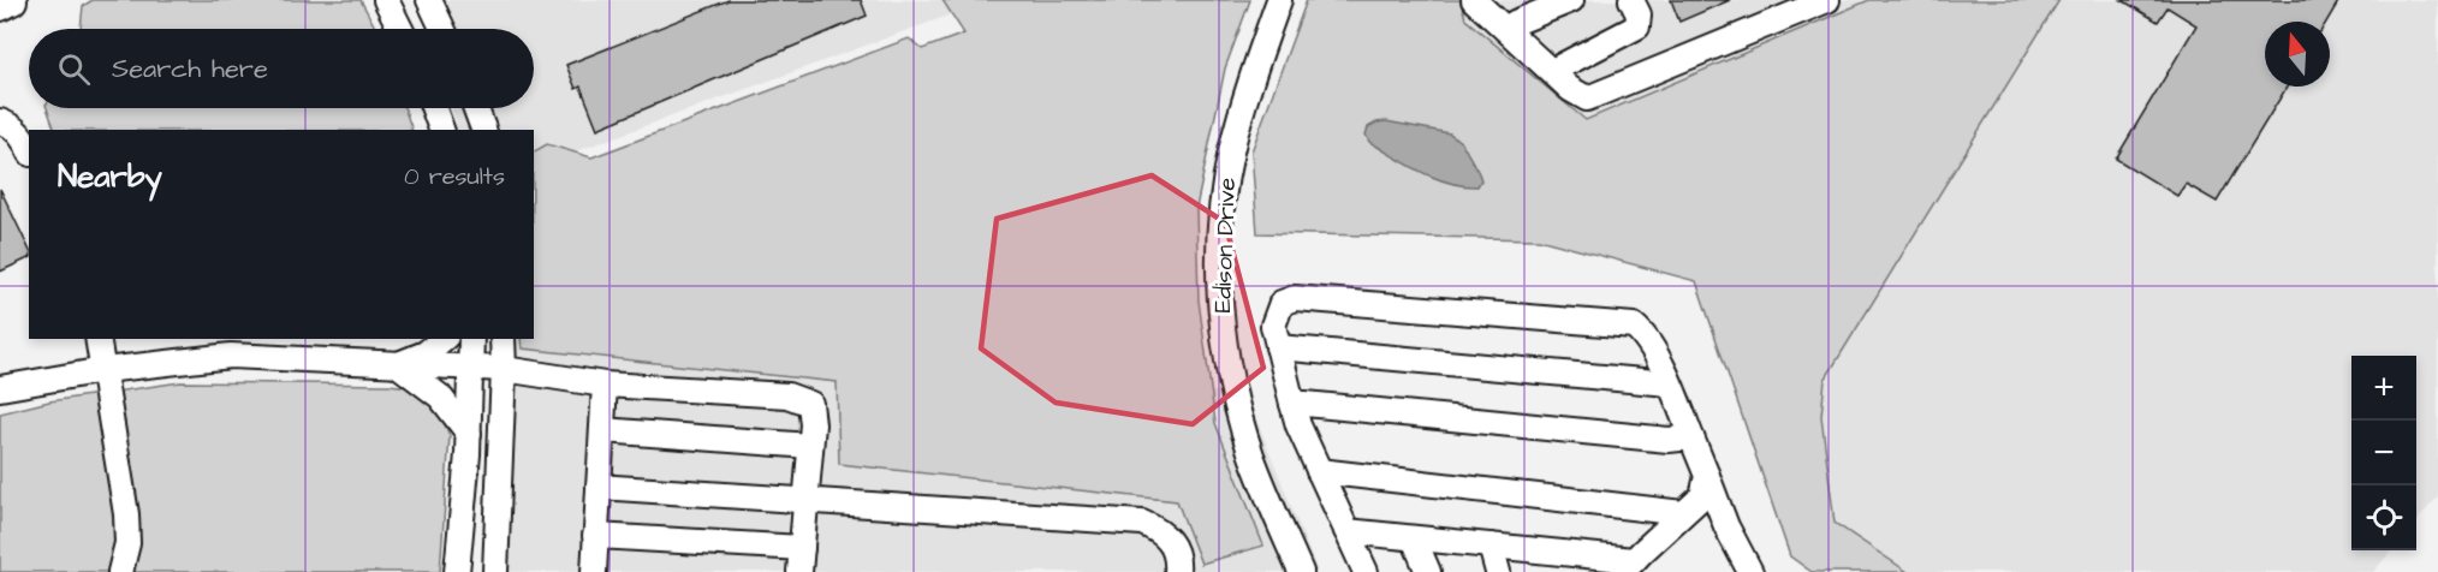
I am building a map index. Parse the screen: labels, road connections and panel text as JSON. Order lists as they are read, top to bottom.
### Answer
{
  "streets": {
    "street": ["Edison Drive"]
  },
  "north": "top",
  "page": {
    "search": "Search here",
    "heading": ["Nearby", "0 results"],
    "map_buttons": ["+", "−"]
  }
}
